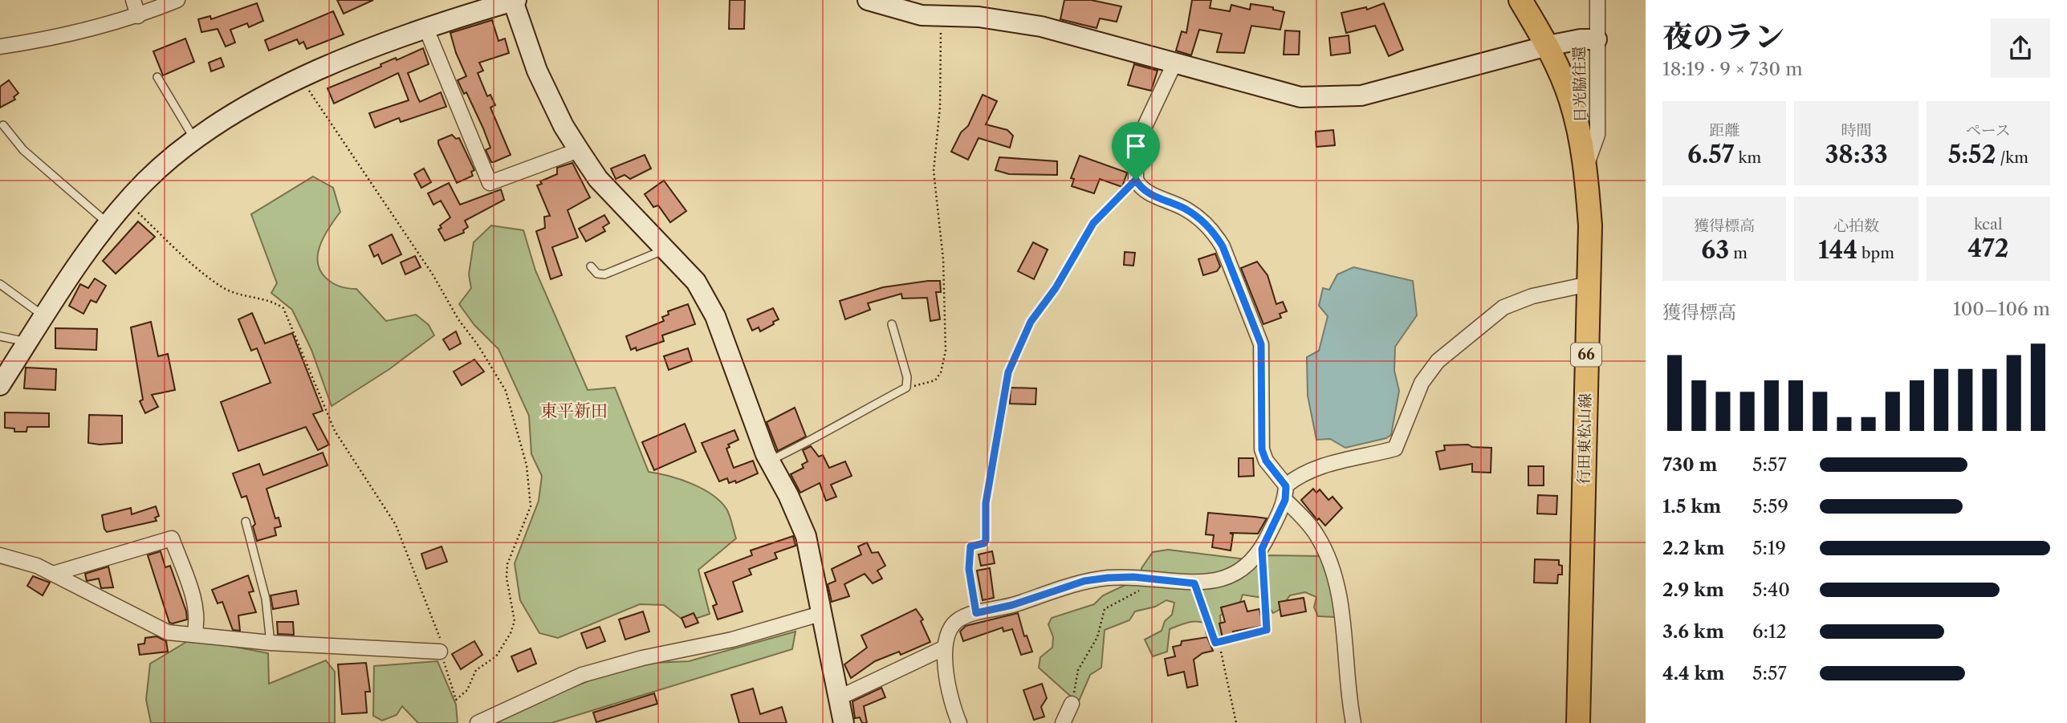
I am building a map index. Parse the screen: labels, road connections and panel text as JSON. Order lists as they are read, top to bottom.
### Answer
{
  "streets": {
    "main road": ["66", "行田東松山線"],
    "street": ["日光脇往還"]
  },
  "crossings": [
    ["日光脇往還", "行田東松山線"]
  ],
  "districts": ["東平新田"],
  "page": {
    "heading": ["夜のラン", "18:19 · 9 × 730 m"],
    "stats": [
      ["距離", "6.57 km"],
      ["時間", "38:33"],
      ["ペース", "5:52 /km"],
      ["獲得標高", "63 m"],
      ["心拍数", "144 bpm"],
      ["kcal", "472"]
    ],
    "chart": ["獲得標高", "100–106 m"],
    "list": [
      {
        "name": "730 m",
        "note": "5:57"
      },
      {
        "name": "1.5 km",
        "note": "5:59"
      },
      {
        "name": "2.2 km",
        "note": "5:19"
      },
      {
        "name": "2.9 km",
        "note": "5:40"
      },
      {
        "name": "3.6 km",
        "note": "6:12"
      },
      {
        "name": "4.4 km",
        "note": "5:57"
      }
    ]
  }
}
